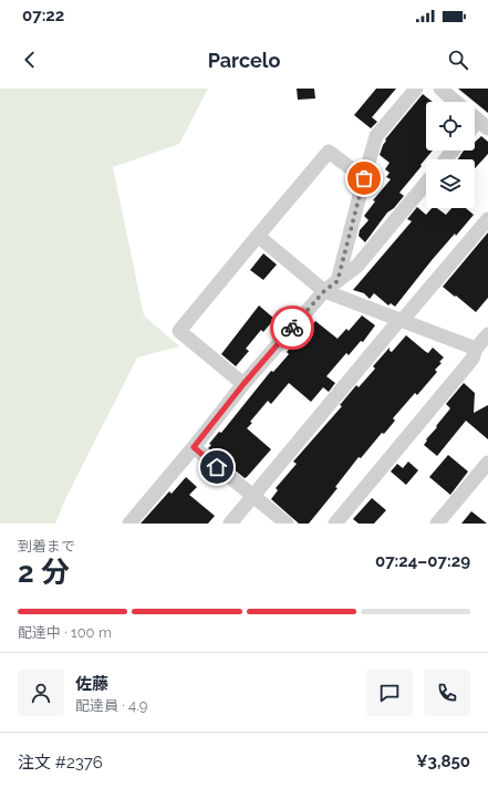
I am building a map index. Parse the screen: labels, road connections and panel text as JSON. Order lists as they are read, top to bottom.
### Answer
{
  "page": {
    "status": "07:22",
    "header": "Parcelo",
    "heading": ["2 分", "到着まで", "07:24–07:29"],
    "panel": [
      "佐藤",
      "配達員 · 4.9",
      "注文 #2376",
      "¥3,850"
    ],
    "bar": "配達中 · 100 m"
  }
}
